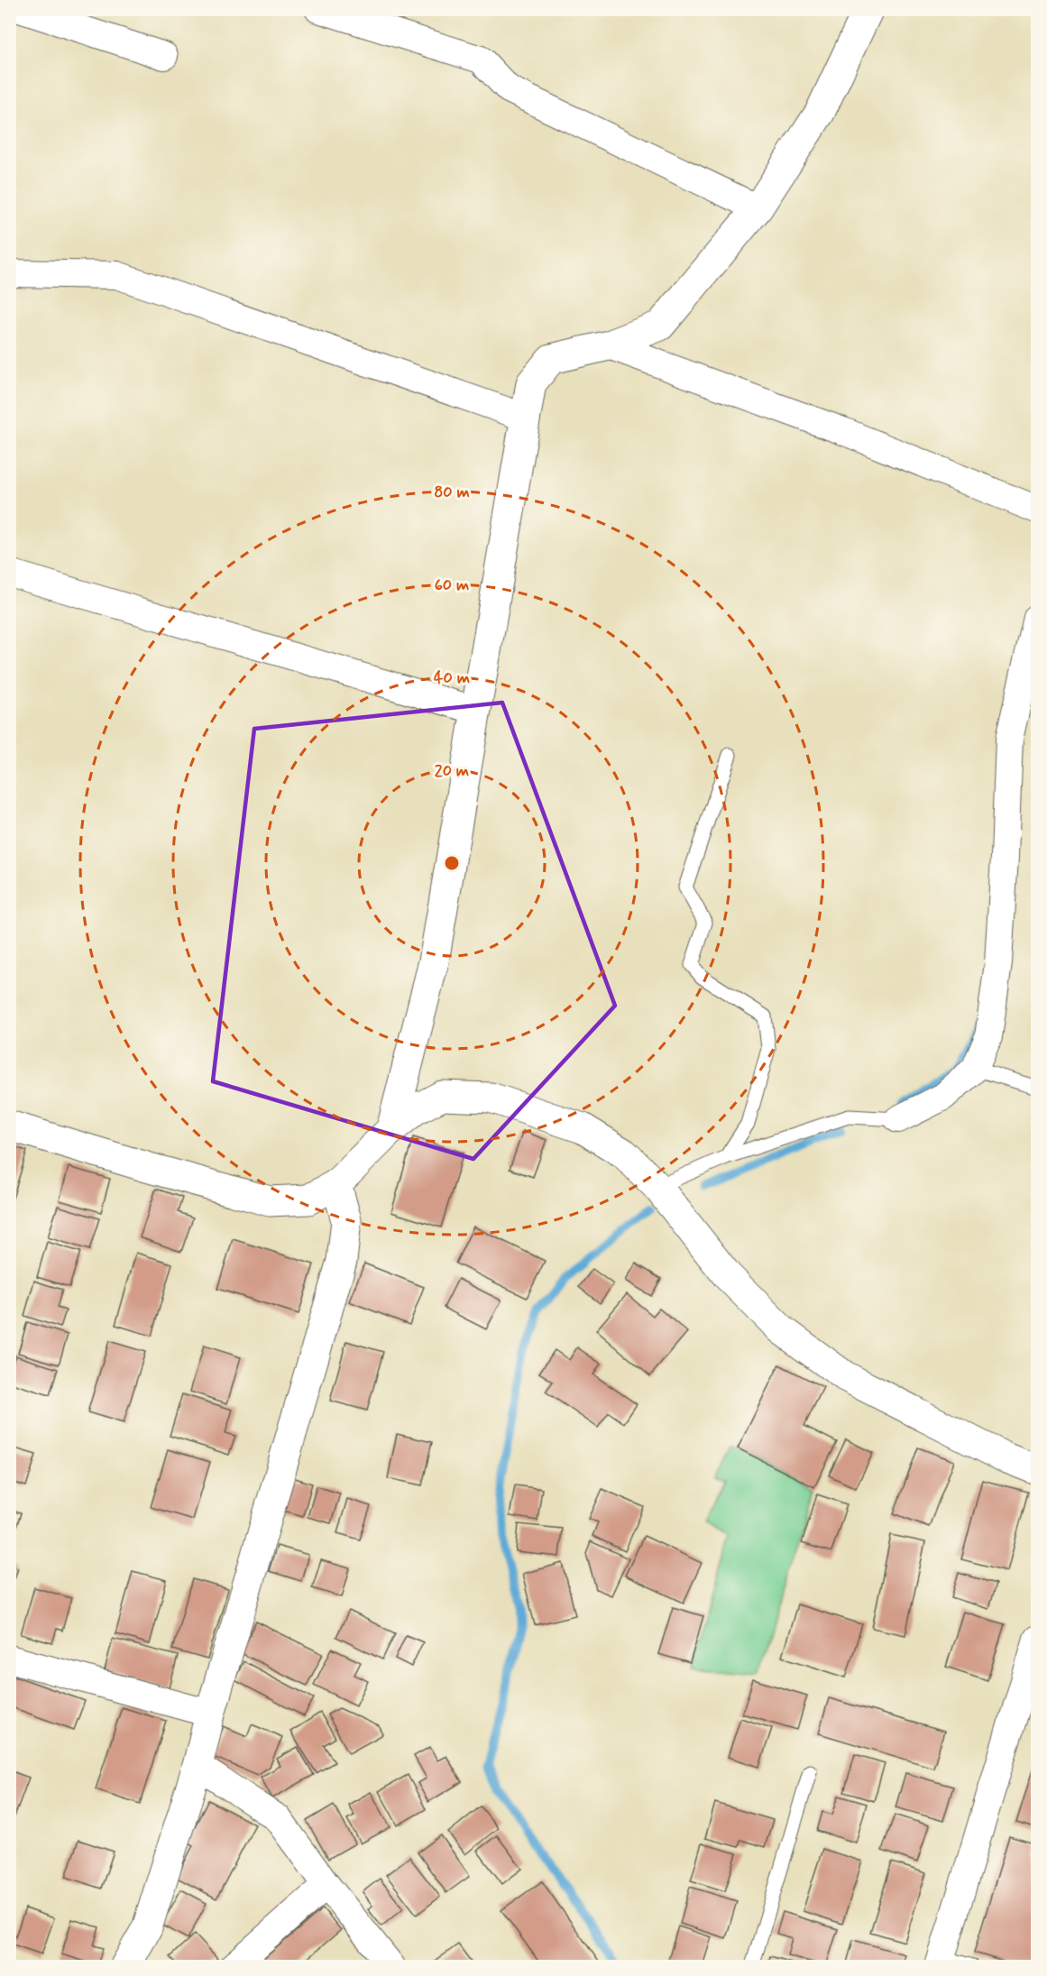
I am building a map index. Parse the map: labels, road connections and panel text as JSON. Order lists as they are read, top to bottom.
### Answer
{
  "rings": [
    "80 m",
    "60 m",
    "40 m",
    "20 m"
  ]
}
